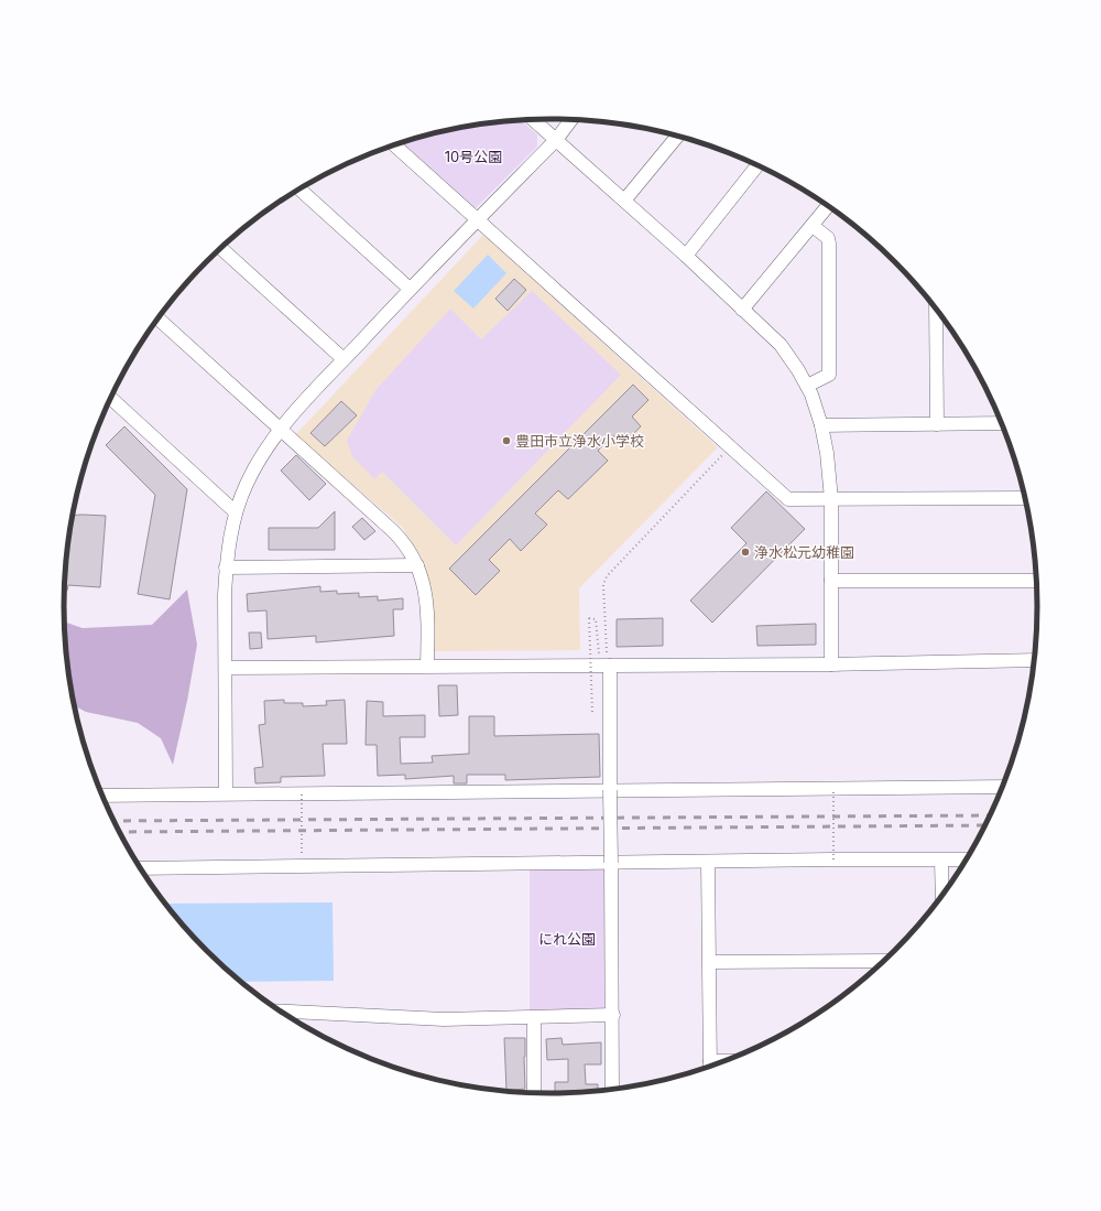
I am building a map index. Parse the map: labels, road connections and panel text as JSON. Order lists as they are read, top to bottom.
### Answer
{
  "parks": ["10号公園", "にれ公園"],
  "places": ["豊田市立浄水小学校", "浄水松元幼稚園"]
}
